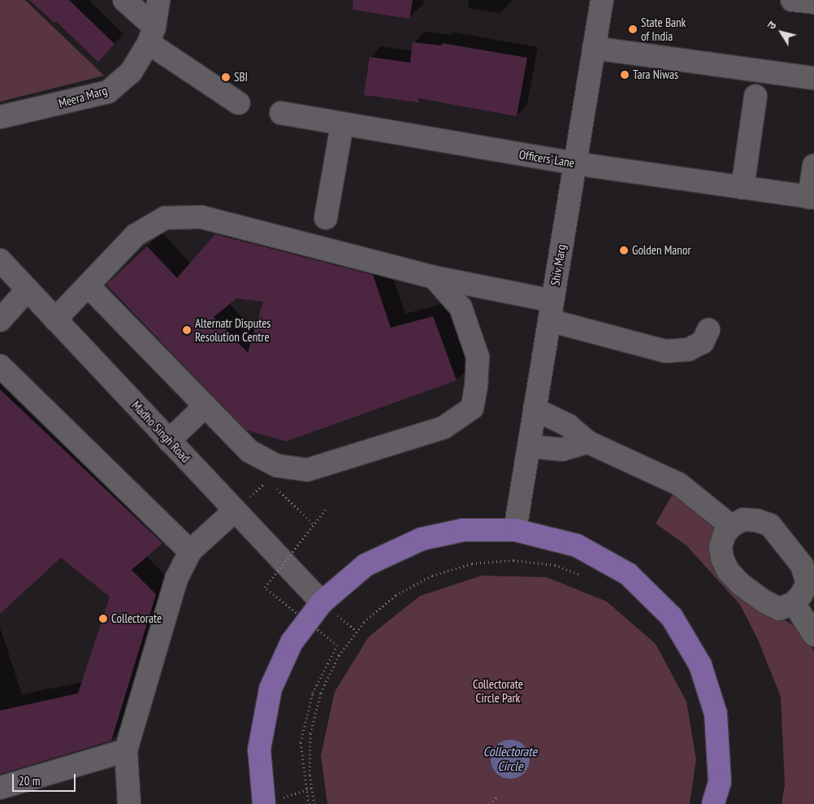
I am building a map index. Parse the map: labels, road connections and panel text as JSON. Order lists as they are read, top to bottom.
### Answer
{
  "streets": {
    "street": [
      "Meera Marg",
      "Officers' Lane",
      "Shiv Marg",
      "Madho Singh Road"
    ]
  },
  "crossings": [
    ["Officers' Lane", "Shiv Marg"]
  ],
  "water": ["Collectorate Circle"],
  "parks": ["Collectorate Circle Park"],
  "places": [
    "State Bank of India",
    "Tara Niwas",
    "SBI",
    "Golden Manor",
    "Alternatr Disputes Resolution Centre",
    "Collectorate"
  ],
  "scale_bar": "20 m",
  "north": "top left"
}
